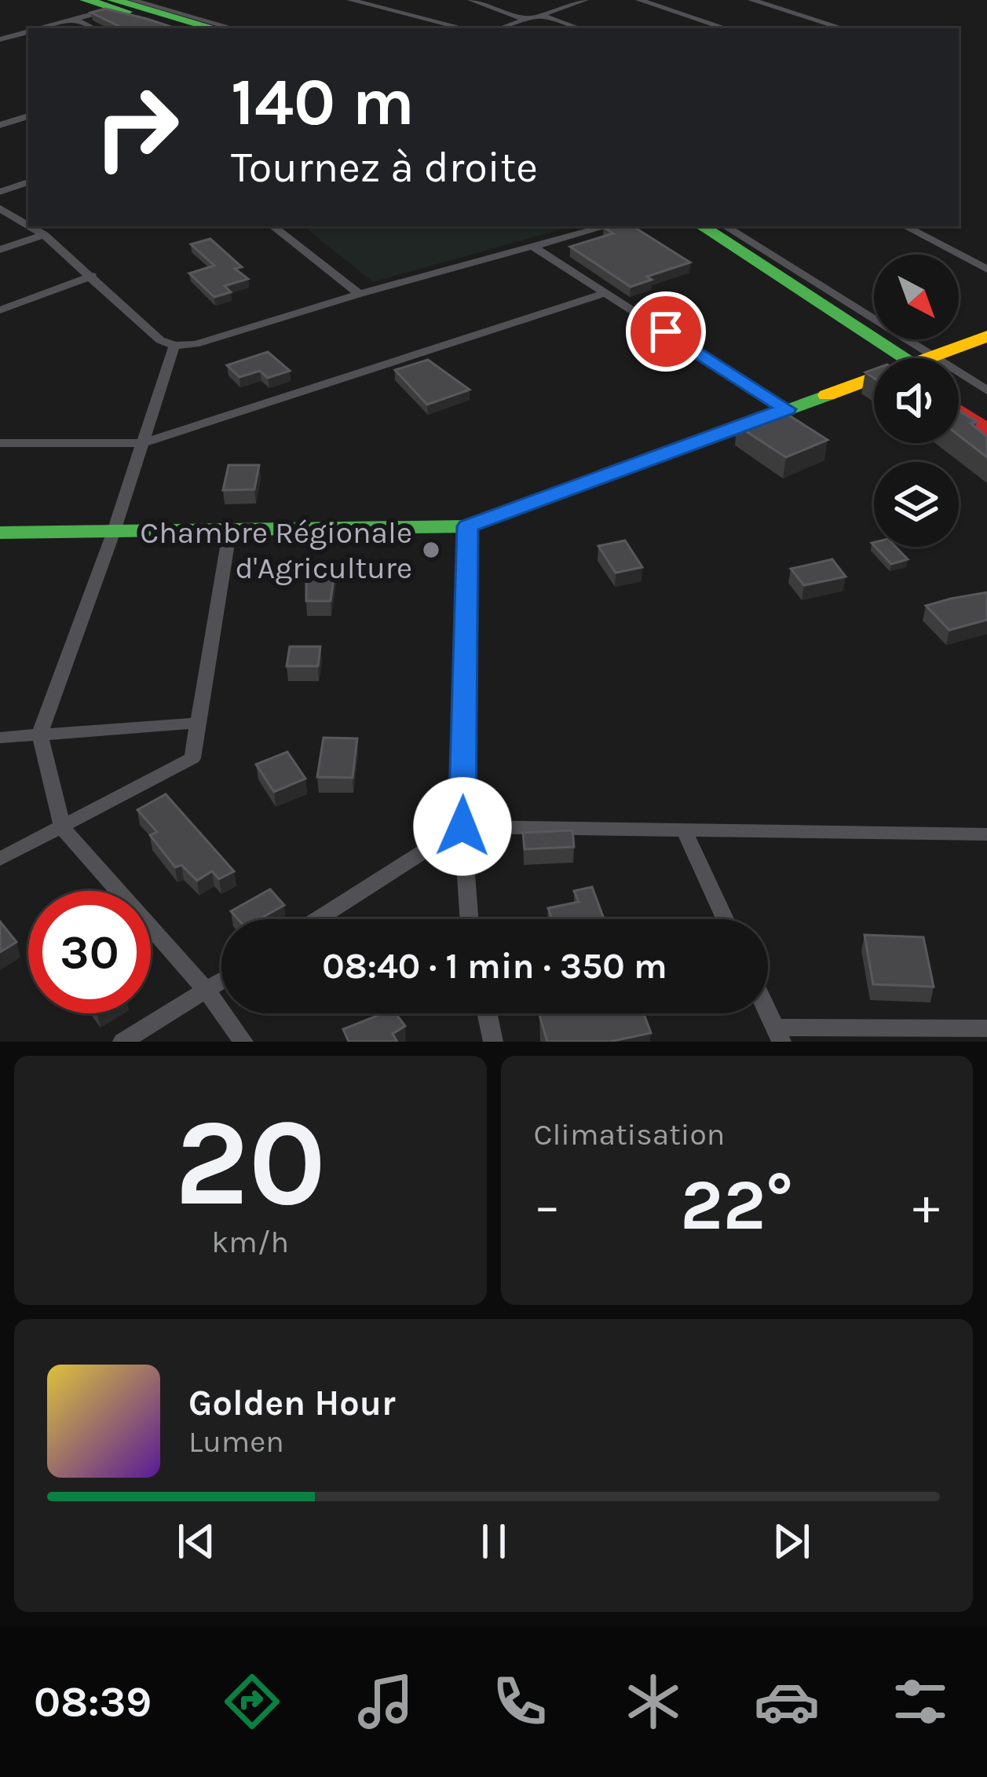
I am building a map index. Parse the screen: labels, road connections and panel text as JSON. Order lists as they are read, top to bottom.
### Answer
{
  "places": ["Chambre Régionale d'Agriculture"],
  "north": "bottom right",
  "page": {
    "turn": ["140 m", "Tournez à droite"],
    "limit": "30",
    "trip": "08:40 · 1 min · 350 m",
    "tile": [
      ["20", "km/h"],
      "Climatisation"
    ],
    "heat": ["−", "22°", "+"],
    "song": ["Golden Hour", "Lumen"],
    "tabs": "08:39"
  }
}
